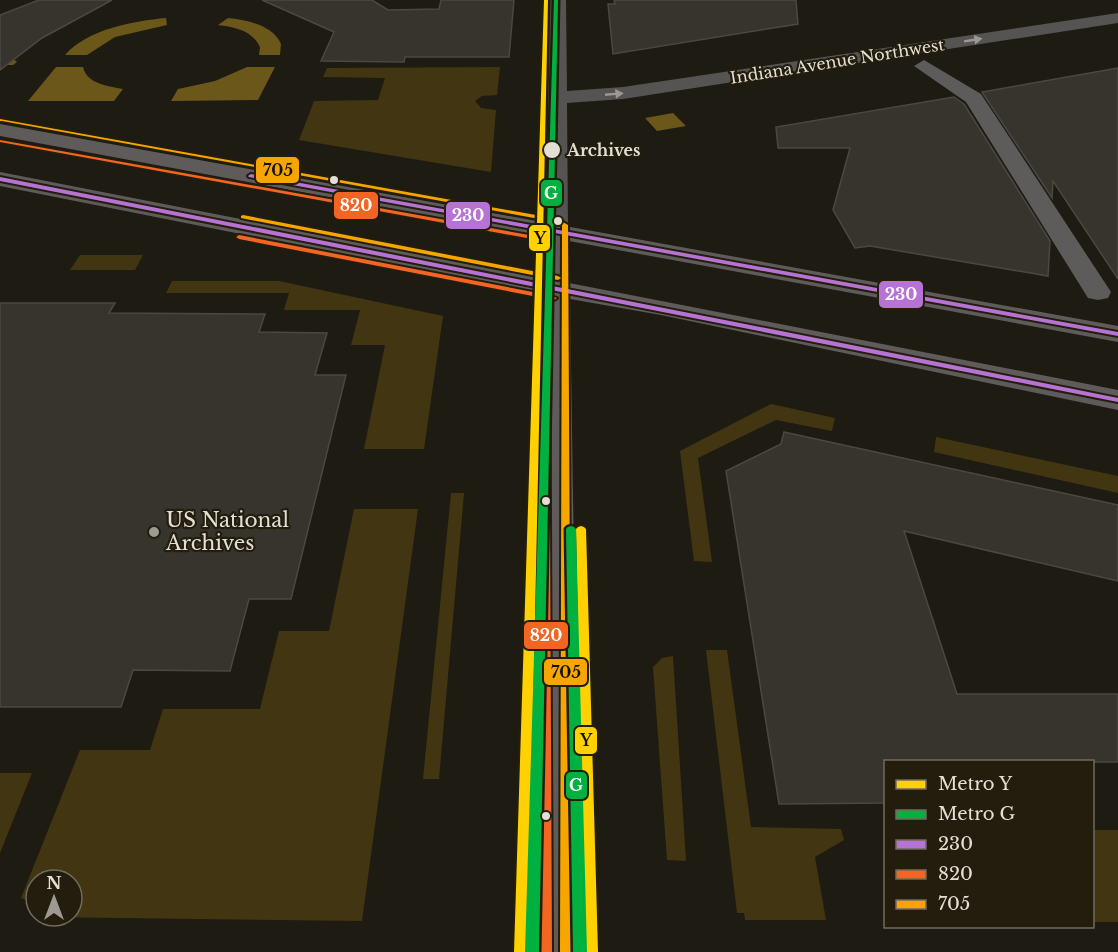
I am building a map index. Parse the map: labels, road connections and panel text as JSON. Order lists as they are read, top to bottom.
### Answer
{
  "streets": {
    "street": ["Indiana Avenue Northwest"]
  },
  "one_way": ["Indiana Avenue Northwest"],
  "places": ["Archives", "US National Archives"],
  "lines": [
    "metro line Y",
    "metro line G",
    "transit line 705",
    "transit line 820",
    "transit line 230"
  ],
  "legend": [
    "Metro Y",
    "Metro G",
    "230",
    "820",
    "705"
  ],
  "north": "top"
}
